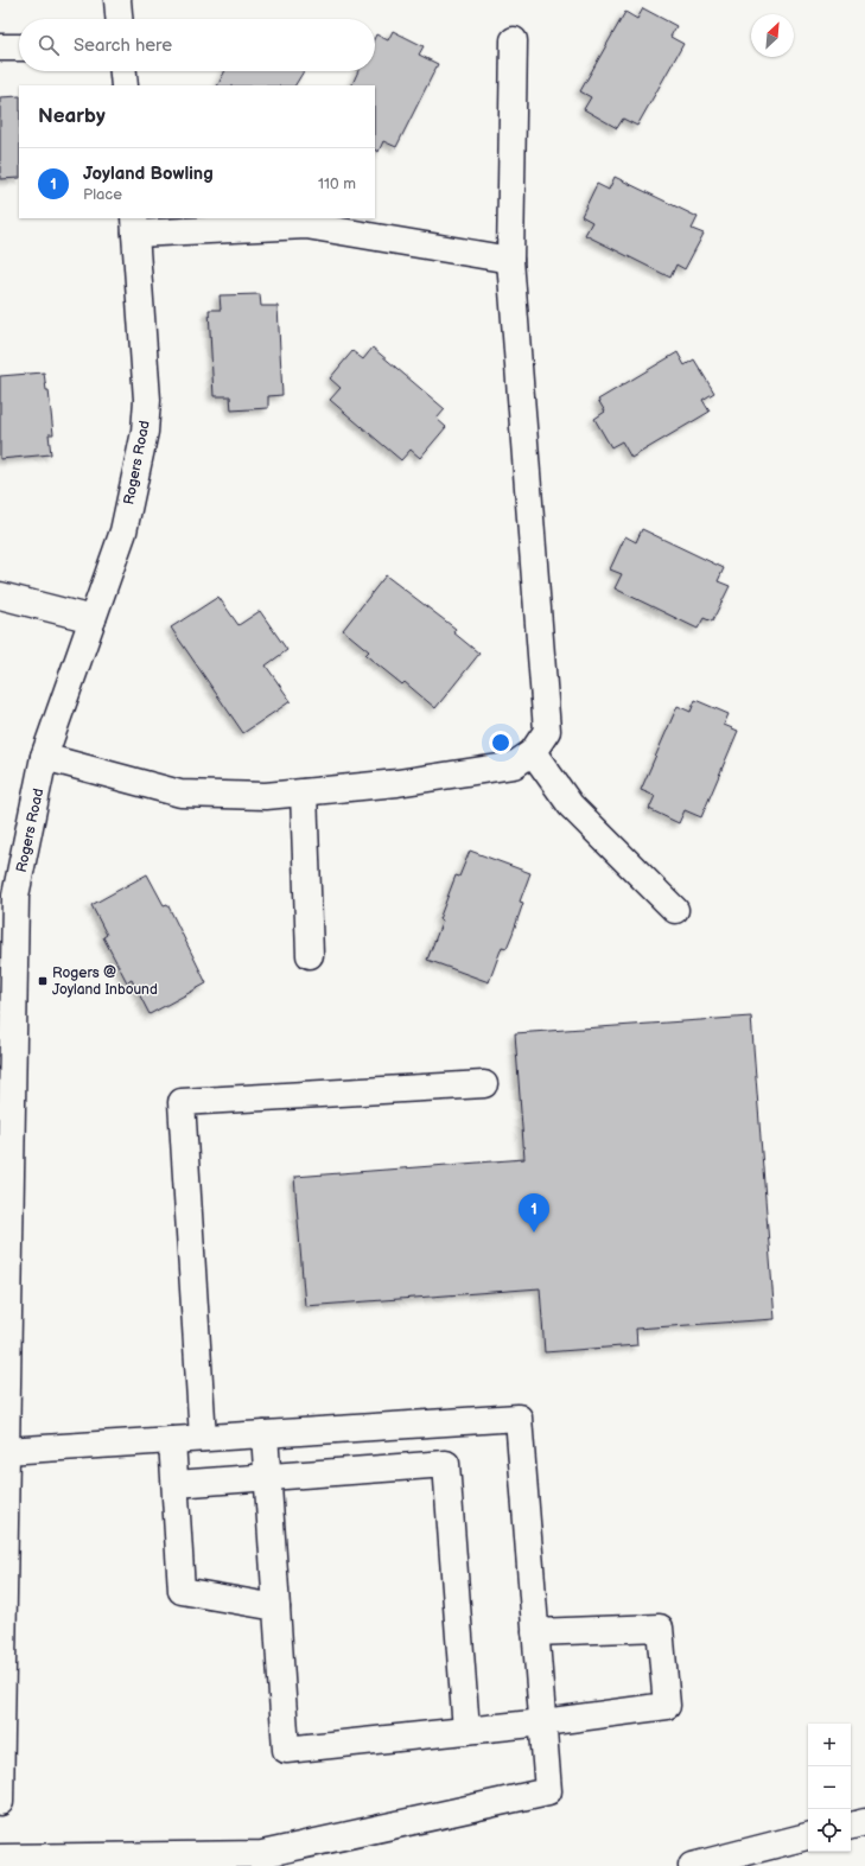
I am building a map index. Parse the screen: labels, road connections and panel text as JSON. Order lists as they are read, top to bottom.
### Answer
{
  "streets": {
    "main road": ["Rogers Road"]
  },
  "places": {
    "transit": ["Rogers @ Joyland Inbound"]
  },
  "north": "top right",
  "page": {
    "search": "Search here",
    "heading": "Nearby",
    "list": [
      {
        "mark": "1",
        "name": "Joyland Bowling",
        "note": "Place",
        "value": "110 m"
      }
    ],
    "pins": "1",
    "map_buttons": ["+", "−"]
  }
}
